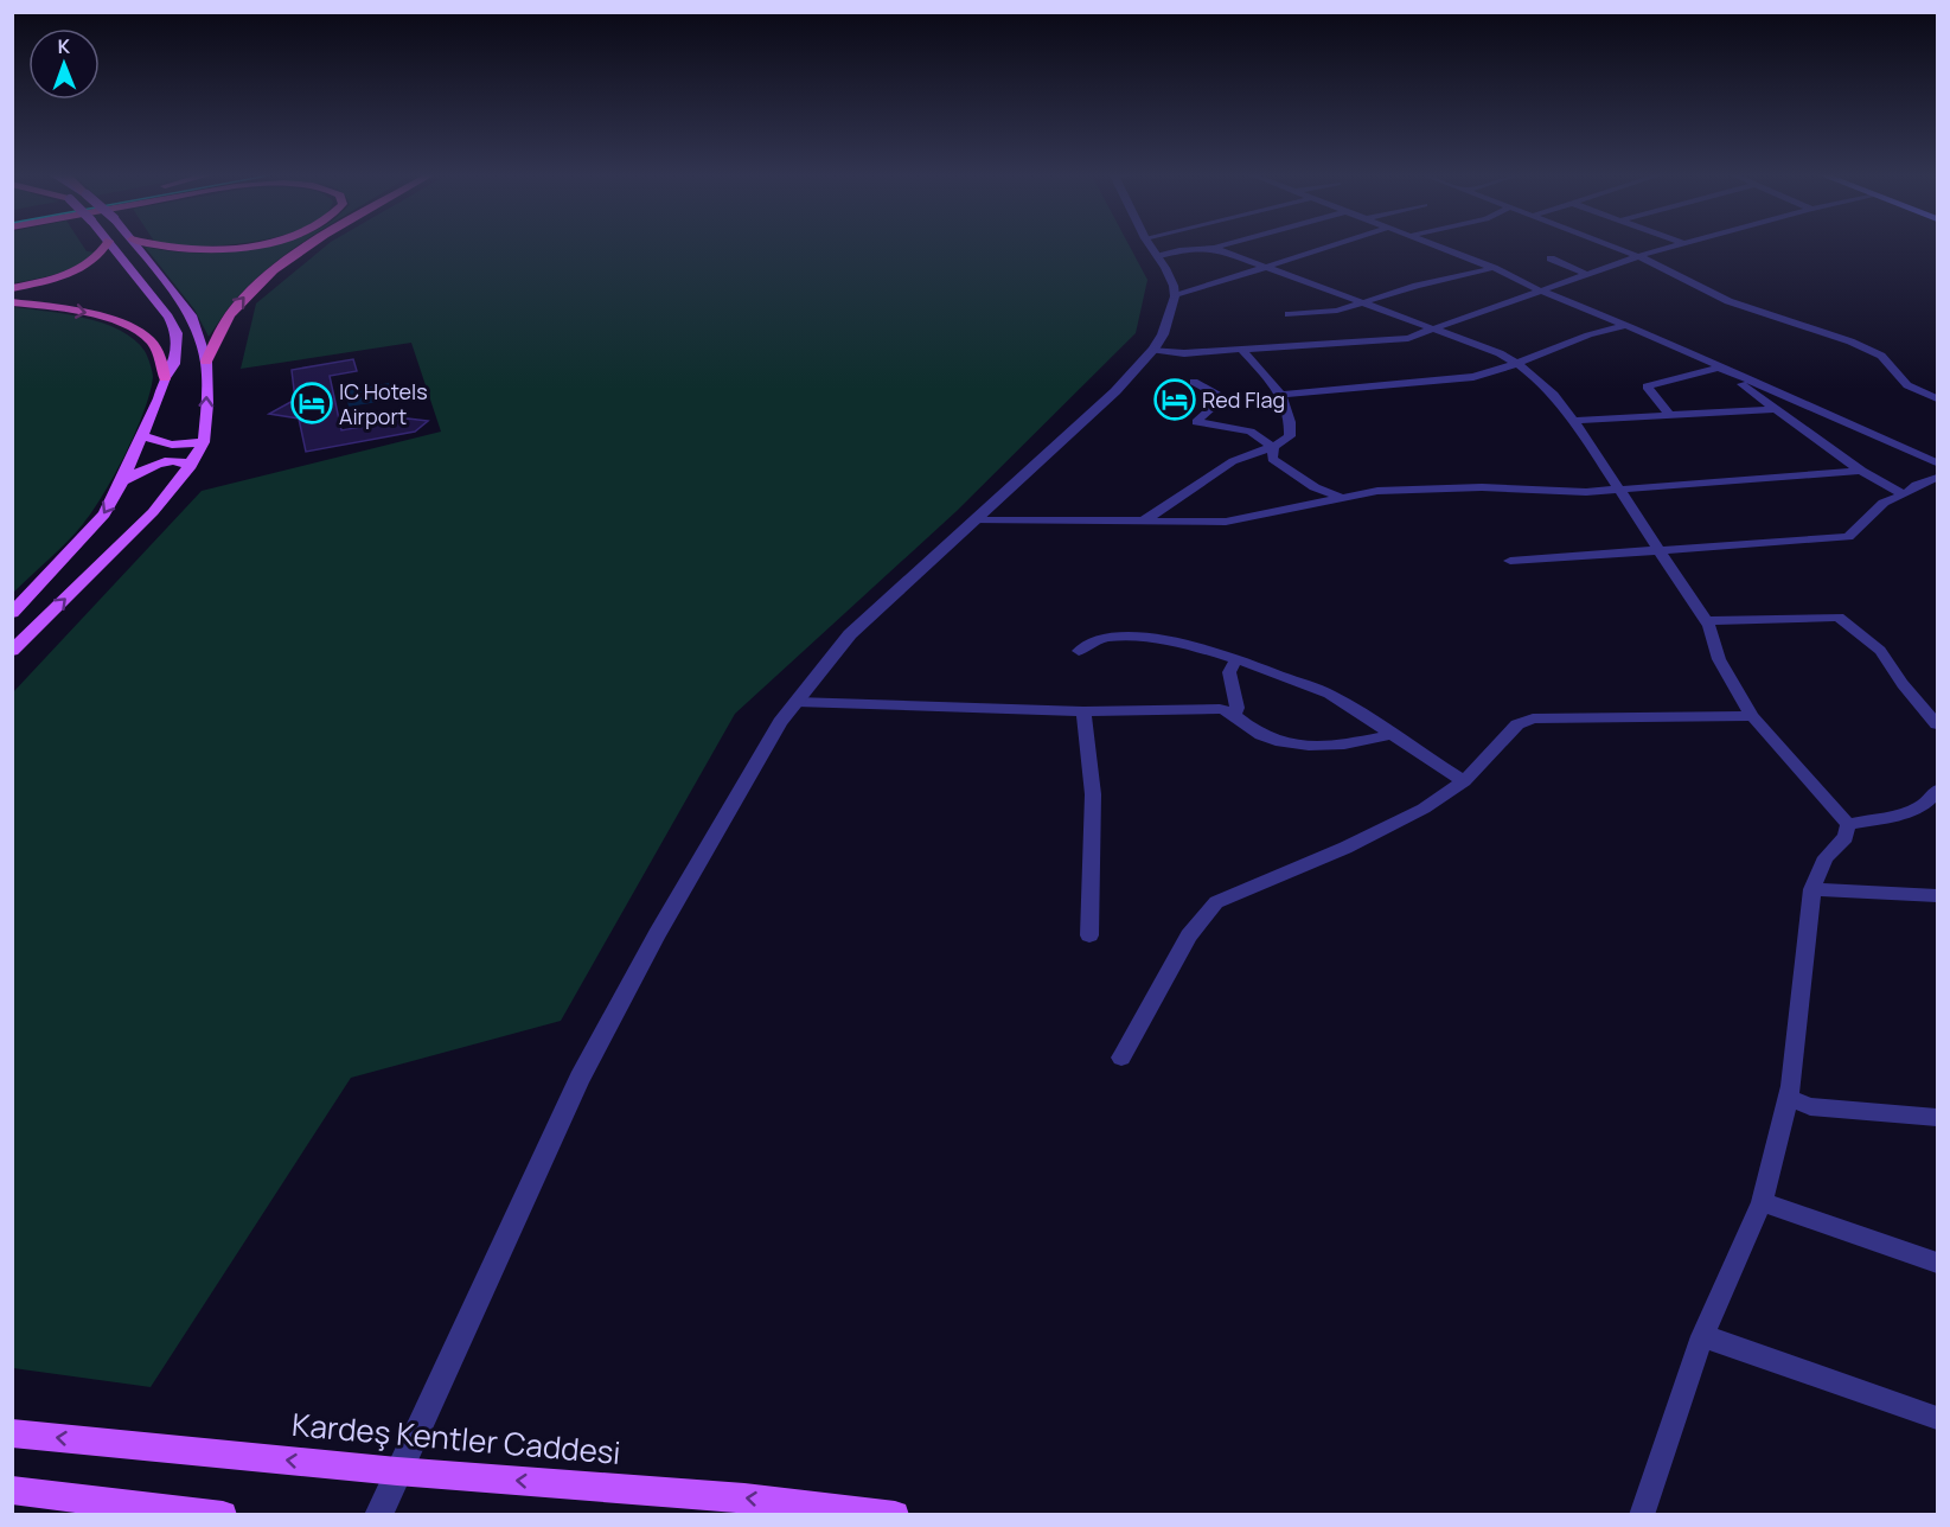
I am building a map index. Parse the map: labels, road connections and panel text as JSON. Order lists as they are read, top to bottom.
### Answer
{
  "streets": {
    "main road": ["Kardeş Kentler Caddesi"]
  },
  "one_way": ["Kardeş Kentler Caddesi"],
  "places": {
    "hotel": ["Red Flag", "IC Hotels Airport"]
  },
  "north": "top"
}
